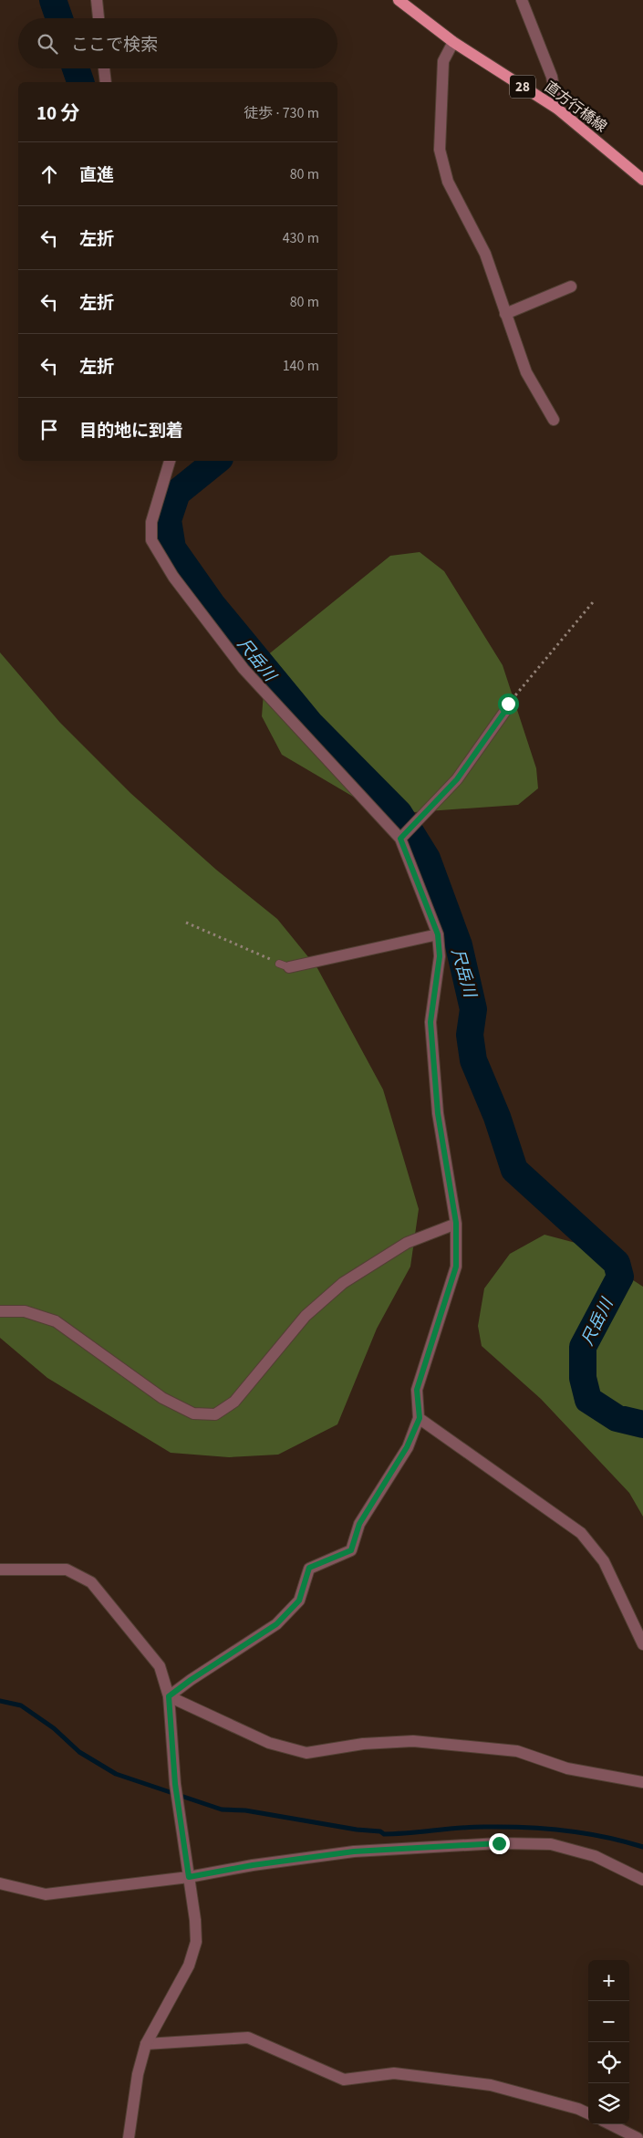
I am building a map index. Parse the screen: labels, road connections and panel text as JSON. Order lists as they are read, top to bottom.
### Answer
{
  "streets": {
    "main road": ["28", "直方行橋線"]
  },
  "water": ["尺岳川"],
  "page": {
    "search": "ここで検索",
    "heading": ["10 分", "徒歩 · 730 m"],
    "list": [
      ["直進", "80 m"],
      ["左折", "430 m"],
      ["左折", "80 m"],
      ["左折", "140 m"],
      "目的地に到着"
    ],
    "map_buttons": ["+", "−"]
  }
}
